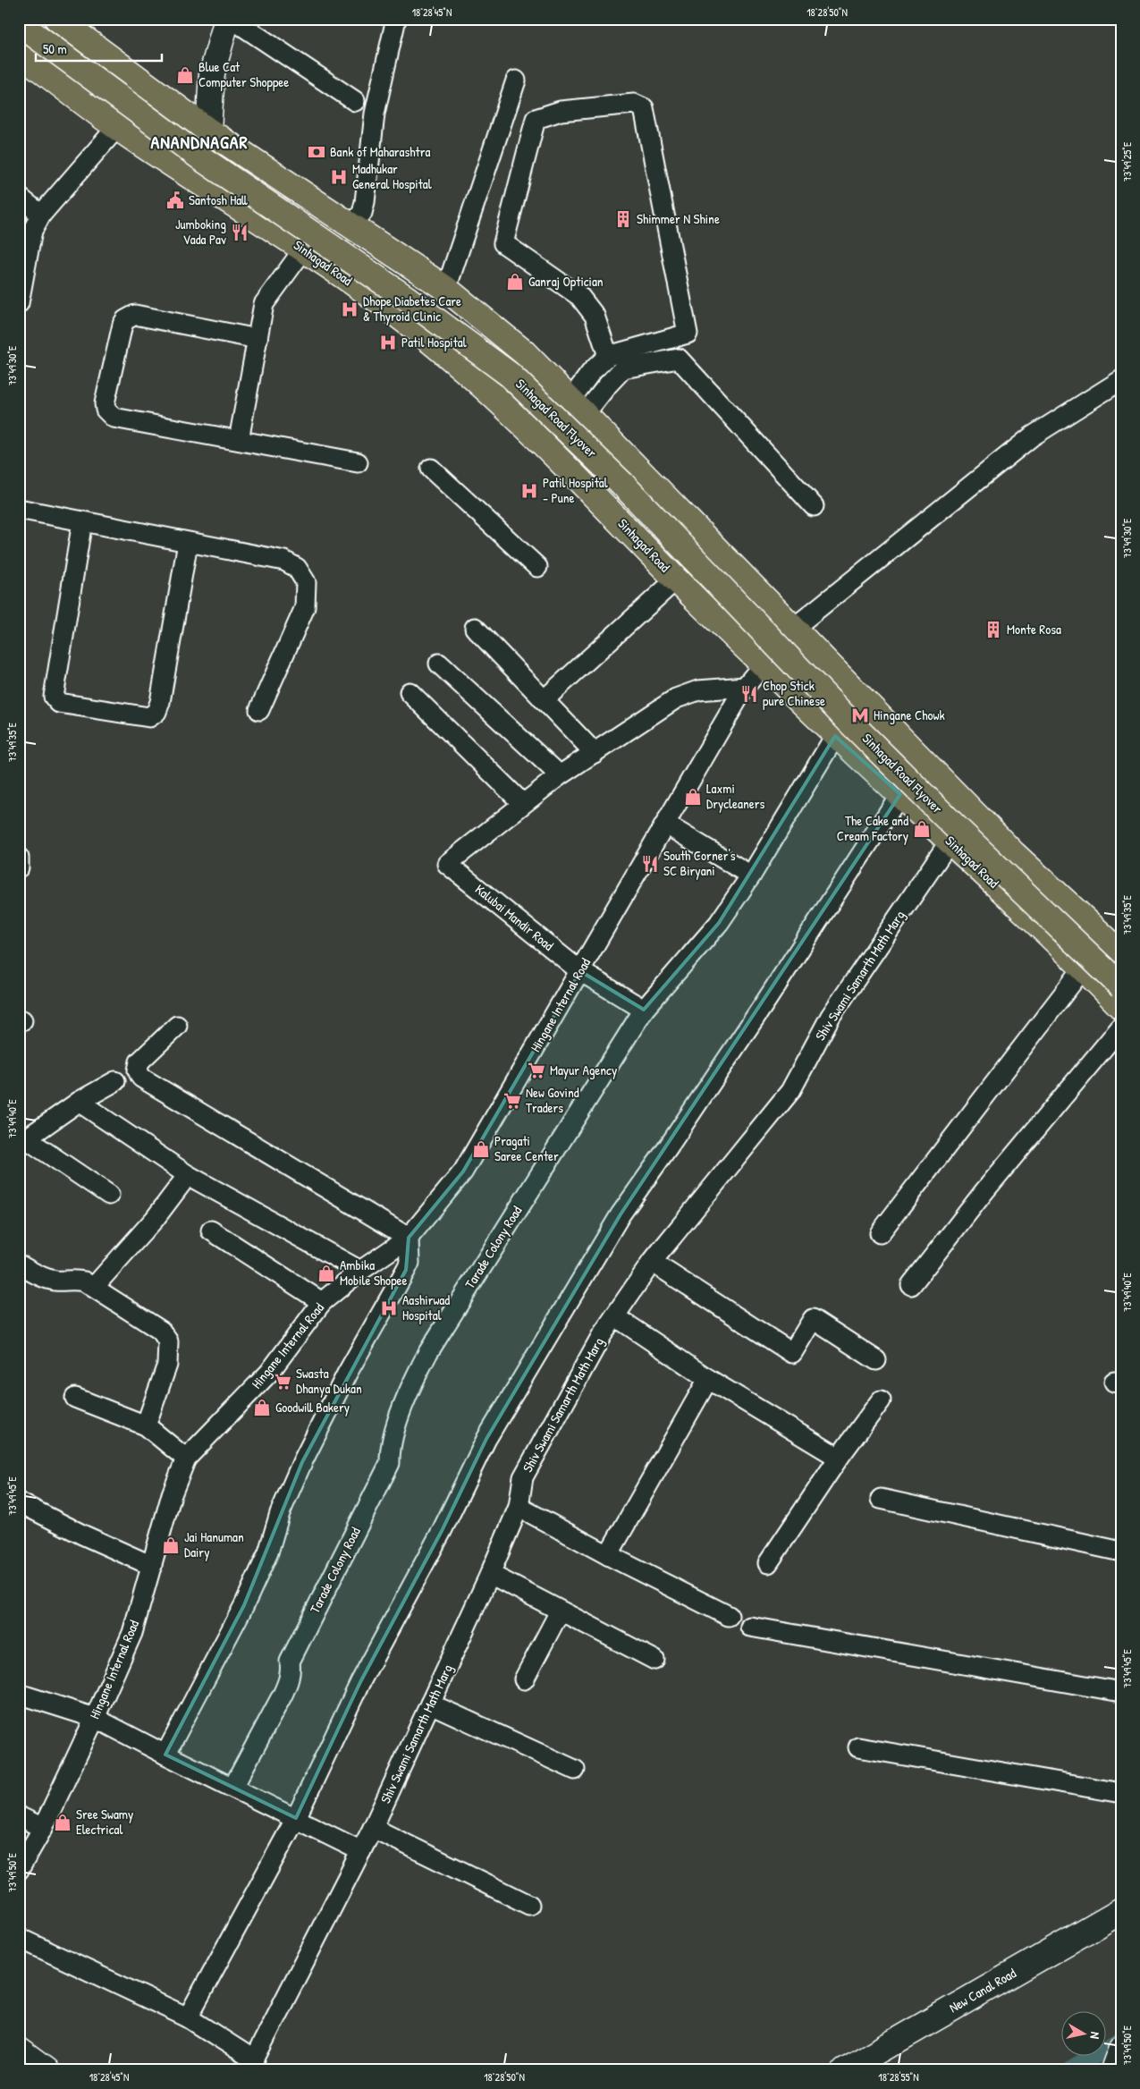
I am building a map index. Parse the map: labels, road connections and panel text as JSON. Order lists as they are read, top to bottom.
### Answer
{
  "streets": {
    "main road": ["Sinhagad Road", "Sinhagad Road Flyover"],
    "street": [
      "Kalubai Mandir Road",
      "Shiv Swami Samarth Math Marg",
      "Hingane Internal Road",
      "Tarade Colony Road",
      "New Canal Road"
    ]
  },
  "crossings": [
    ["Sinhagad Road", "Shiv Swami Samarth Math Marg"],
    ["Sinhagad Road", "Hingane Internal Road"],
    ["Sinhagad Road", "Tarade Colony Road"],
    ["Kalubai Mandir Road", "Hingane Internal Road"]
  ],
  "districts": ["ANANDNAGAR"],
  "places": {
    "shop": [
      "Blue Cat Computer Shoppee",
      "Ganraj Optician",
      "Laxmi Drycleaners",
      "The Cake and Cream Factory",
      "Pragati Saree Center",
      "Ambika Mobile Shopee",
      "Goodwill Bakery",
      "Jai Hanuman Dairy",
      "Sree Swamy Electrical"
    ],
    "bank": ["Bank of Maharashtra"],
    "hospital": [
      "Madhukar General Hospital",
      "Dhope Diabetes Care & Thyroid Clinic",
      "Patil Hospital",
      "Patil Hospital - Pune",
      "Aashirwad Hospital"
    ],
    "public building": ["Santosh Hall"],
    "building": ["Shimmer N Shine", "Monte Rosa"],
    "restaurant": ["Jumboking Vada Pav", "Chop Stick pure Chinese", "South Corner's SC Biryani"],
    "metro station": ["Hingane Chowk"],
    "supermarket": ["Mayur Agency", "New Govind Traders", "Swasta Dhanya Dukan"]
  },
  "scale_bar": "50 m",
  "north": "right",
  "coordinates": [
    "18°28'45\"N",
    "18°28'50\"N",
    "73°49'25\"E",
    "73°49'30\"E",
    "73°49'35\"E",
    "73°49'40\"E",
    "73°49'45\"E",
    "73°49'50\"E",
    "18°28'55\"N"
  ]
}
